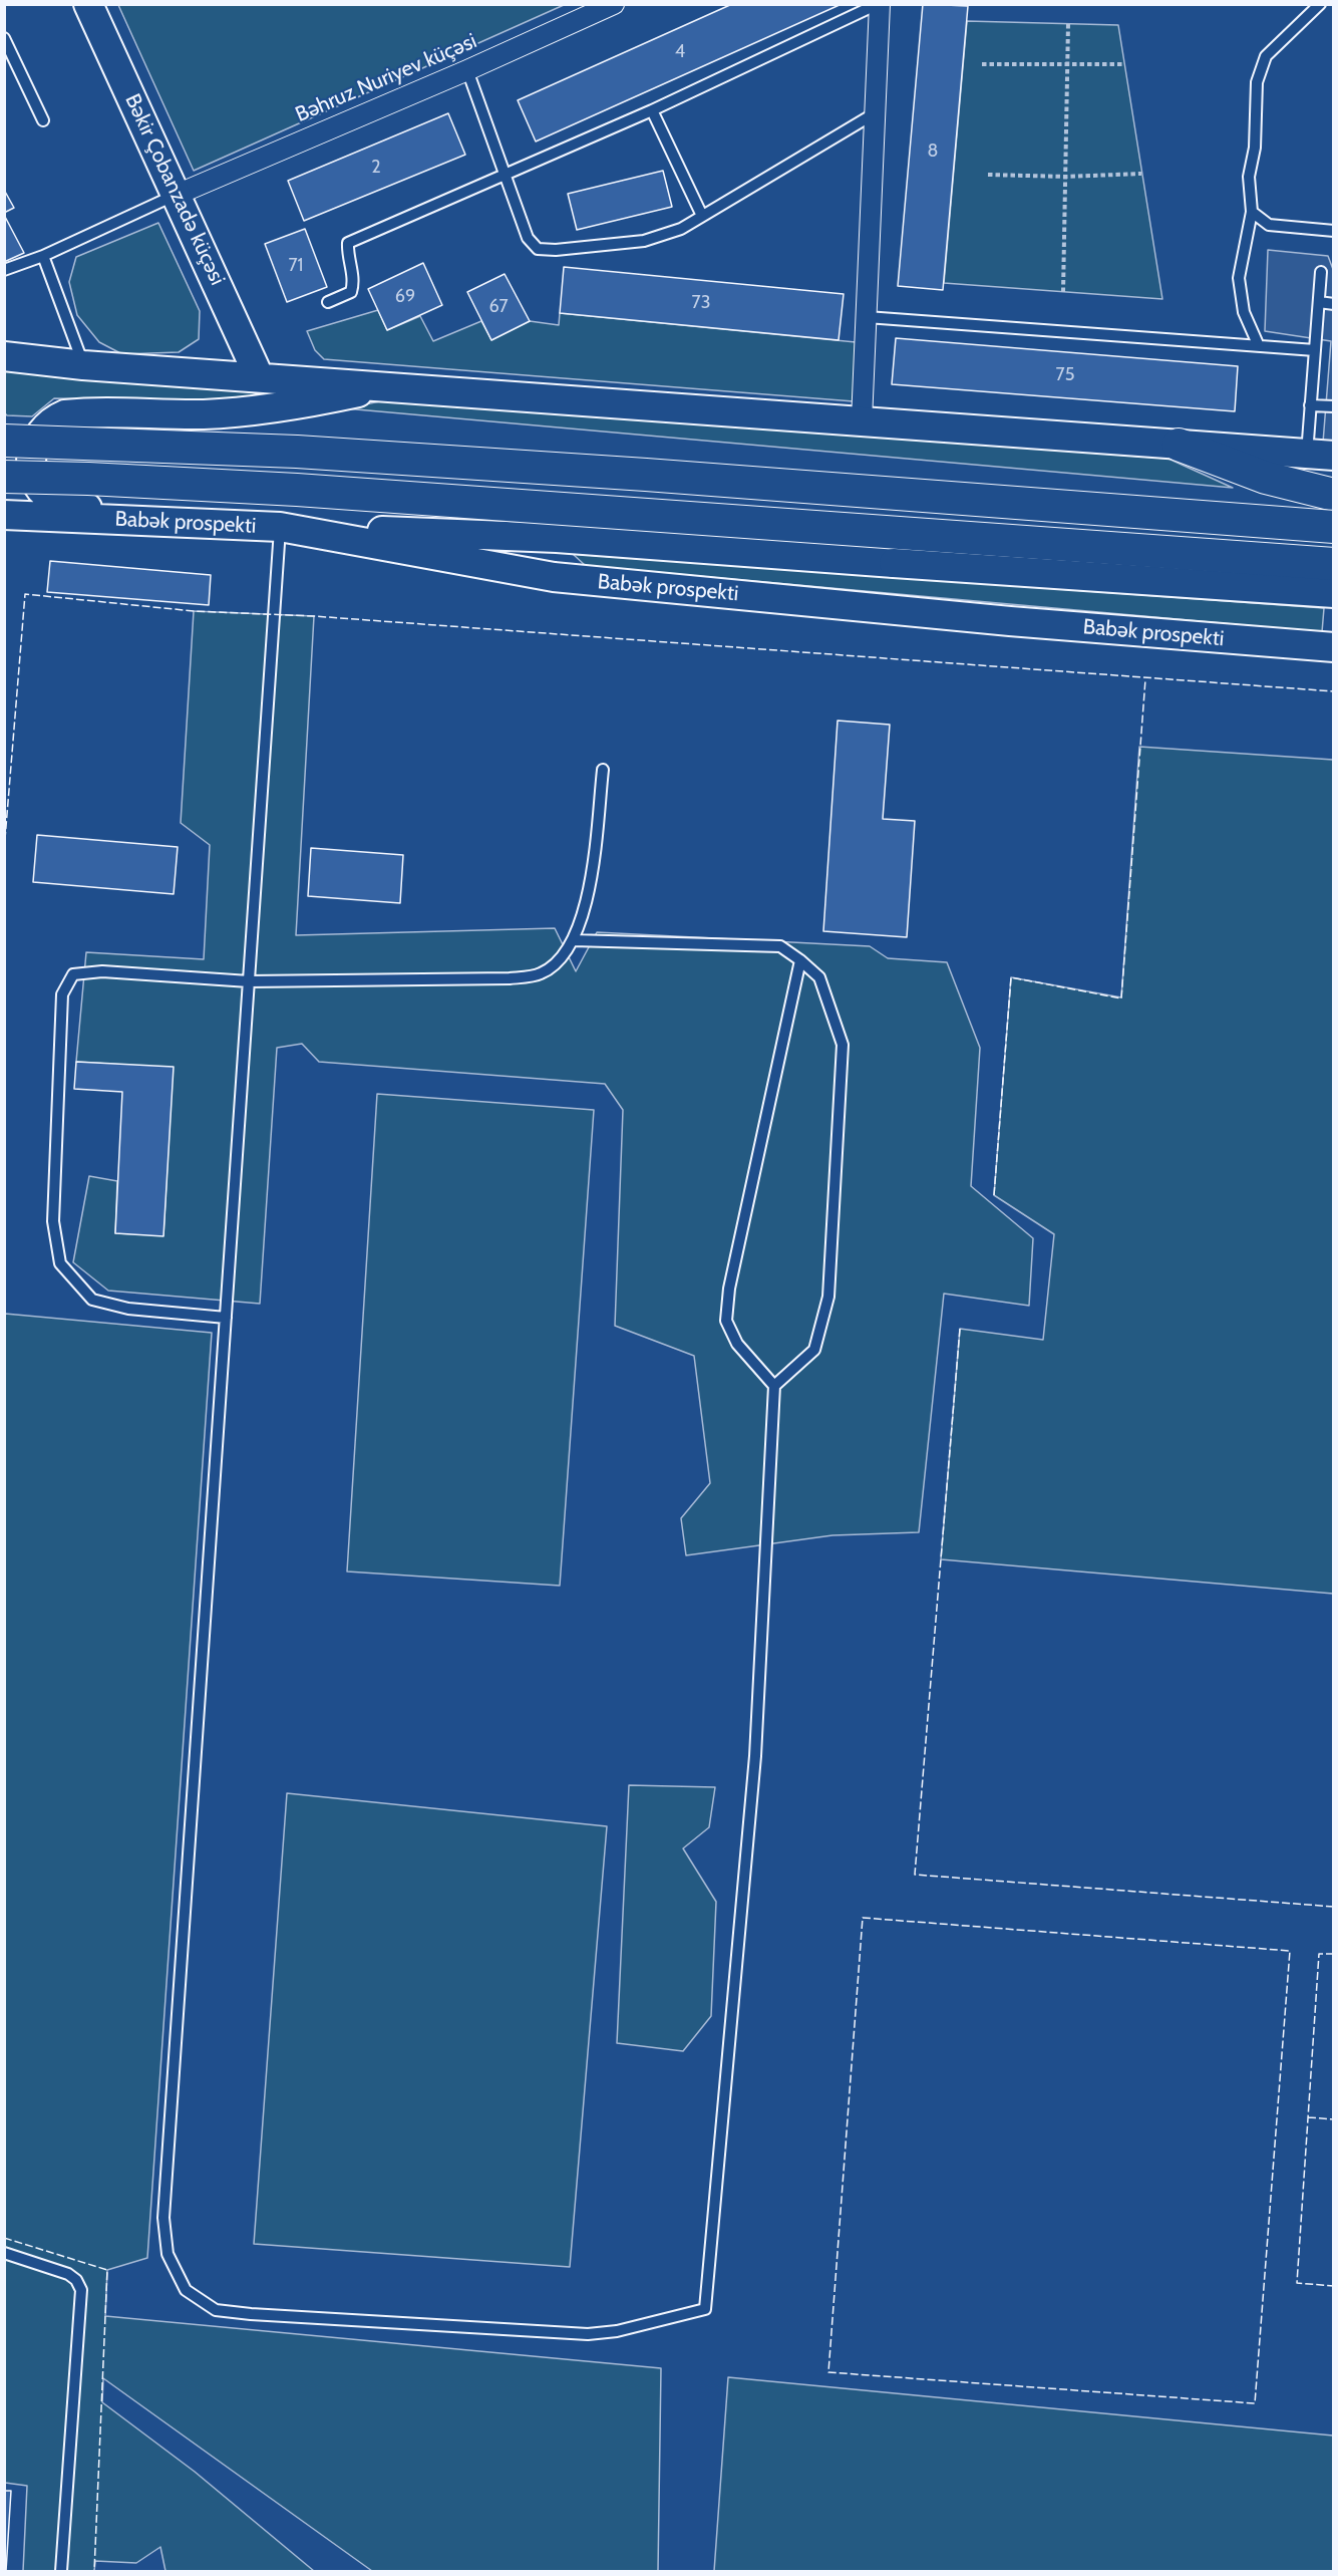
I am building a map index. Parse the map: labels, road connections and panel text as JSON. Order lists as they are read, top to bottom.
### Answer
{
  "streets": {
    "main road": ["Bəkir Çobanzadə küçəsi", "Babək prospekti"],
    "street": ["Bəhruz Nuriyev küçəsi"]
  },
  "crossings": [
    ["Bəhruz Nuriyev küçəsi", "Bəkir Çobanzadə küçəsi"]
  ],
  "house_numbers": [
    "4",
    "8",
    "2",
    "71",
    "69",
    "73",
    "67",
    "75"
  ]
}
